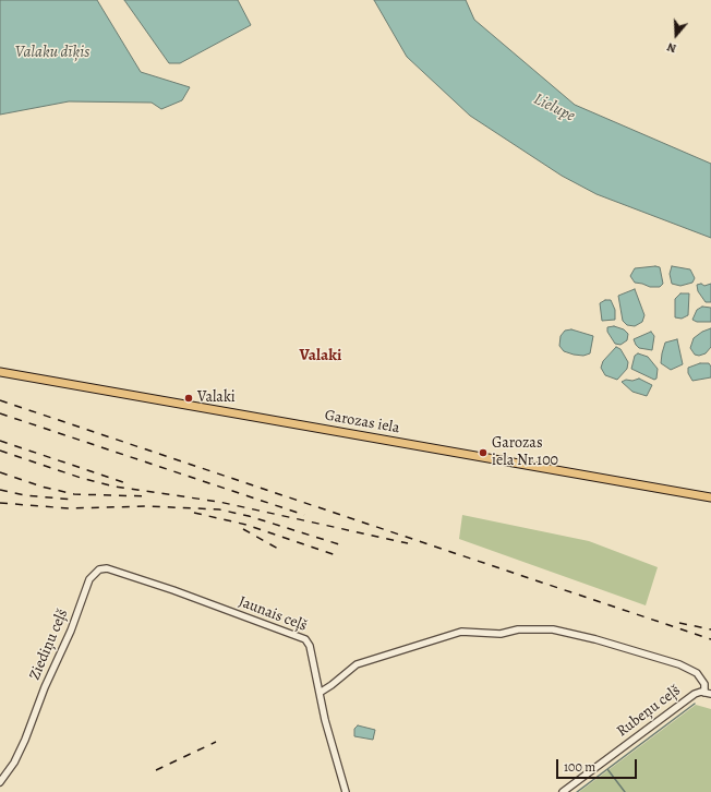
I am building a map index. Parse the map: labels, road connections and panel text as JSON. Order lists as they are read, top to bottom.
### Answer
{
  "streets": {
    "main road": ["Garozas iela"],
    "street": ["Jaunais ceļš", "Ziediņu ceļš", "Rubeņu ceļš"]
  },
  "crossings": [
    ["Jaunais ceļš", "Ziediņu ceļš"]
  ],
  "districts": ["Valaki"],
  "water": ["Valaku dīķis", "Lielupe"],
  "places": ["Valaki", "Garozas iela Nr.100"],
  "scale_bar": "100 m",
  "north": "bottom"
}
